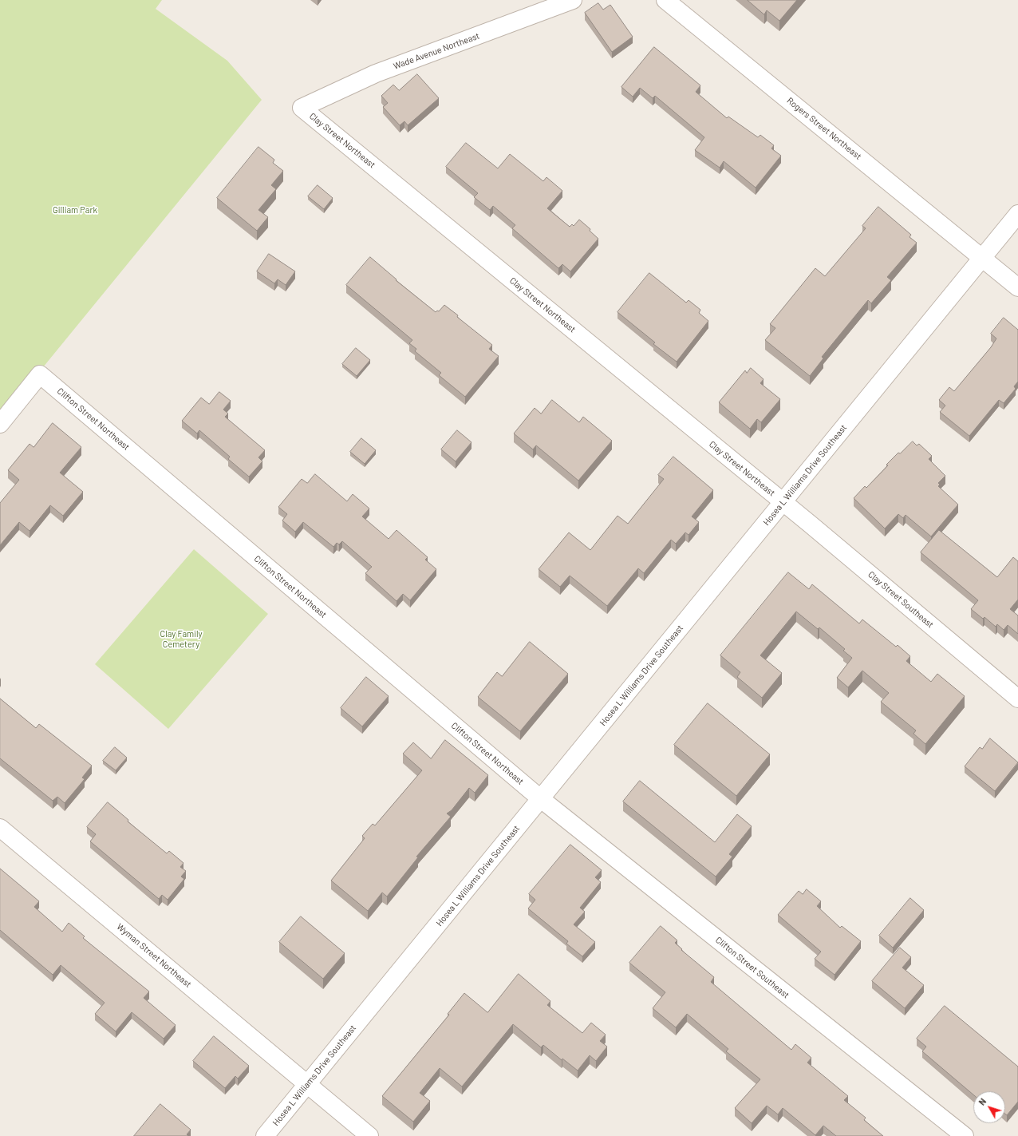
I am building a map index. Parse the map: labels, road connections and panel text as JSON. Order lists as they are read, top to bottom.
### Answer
{
  "streets": {
    "street": [
      "Wade Avenue Northeast",
      "Rogers Street Northeast",
      "Clay Street Northeast",
      "Clifton Street Northeast",
      "Hosea L Williams Drive Southeast",
      "Clay Street Southeast",
      "Wyman Street Northeast",
      "Clifton Street Southeast"
    ]
  },
  "crossings": [
    ["Wade Avenue Northeast", "Clay Street Northeast"],
    ["Rogers Street Northeast", "Hosea L Williams Drive Southeast"],
    ["Clay Street Northeast", "Hosea L Williams Drive Southeast"],
    ["Clay Street Northeast", "Clay Street Southeast"],
    ["Clifton Street Northeast", "Hosea L Williams Drive Southeast"],
    ["Clifton Street Northeast", "Clifton Street Southeast"],
    ["Hosea L Williams Drive Southeast", "Clay Street Southeast"],
    ["Hosea L Williams Drive Southeast", "Wyman Street Northeast"],
    ["Hosea L Williams Drive Southeast", "Clifton Street Southeast"]
  ],
  "parks": ["Gilliam Park", "Clay Family Cemetery"],
  "north": "top left"
}
